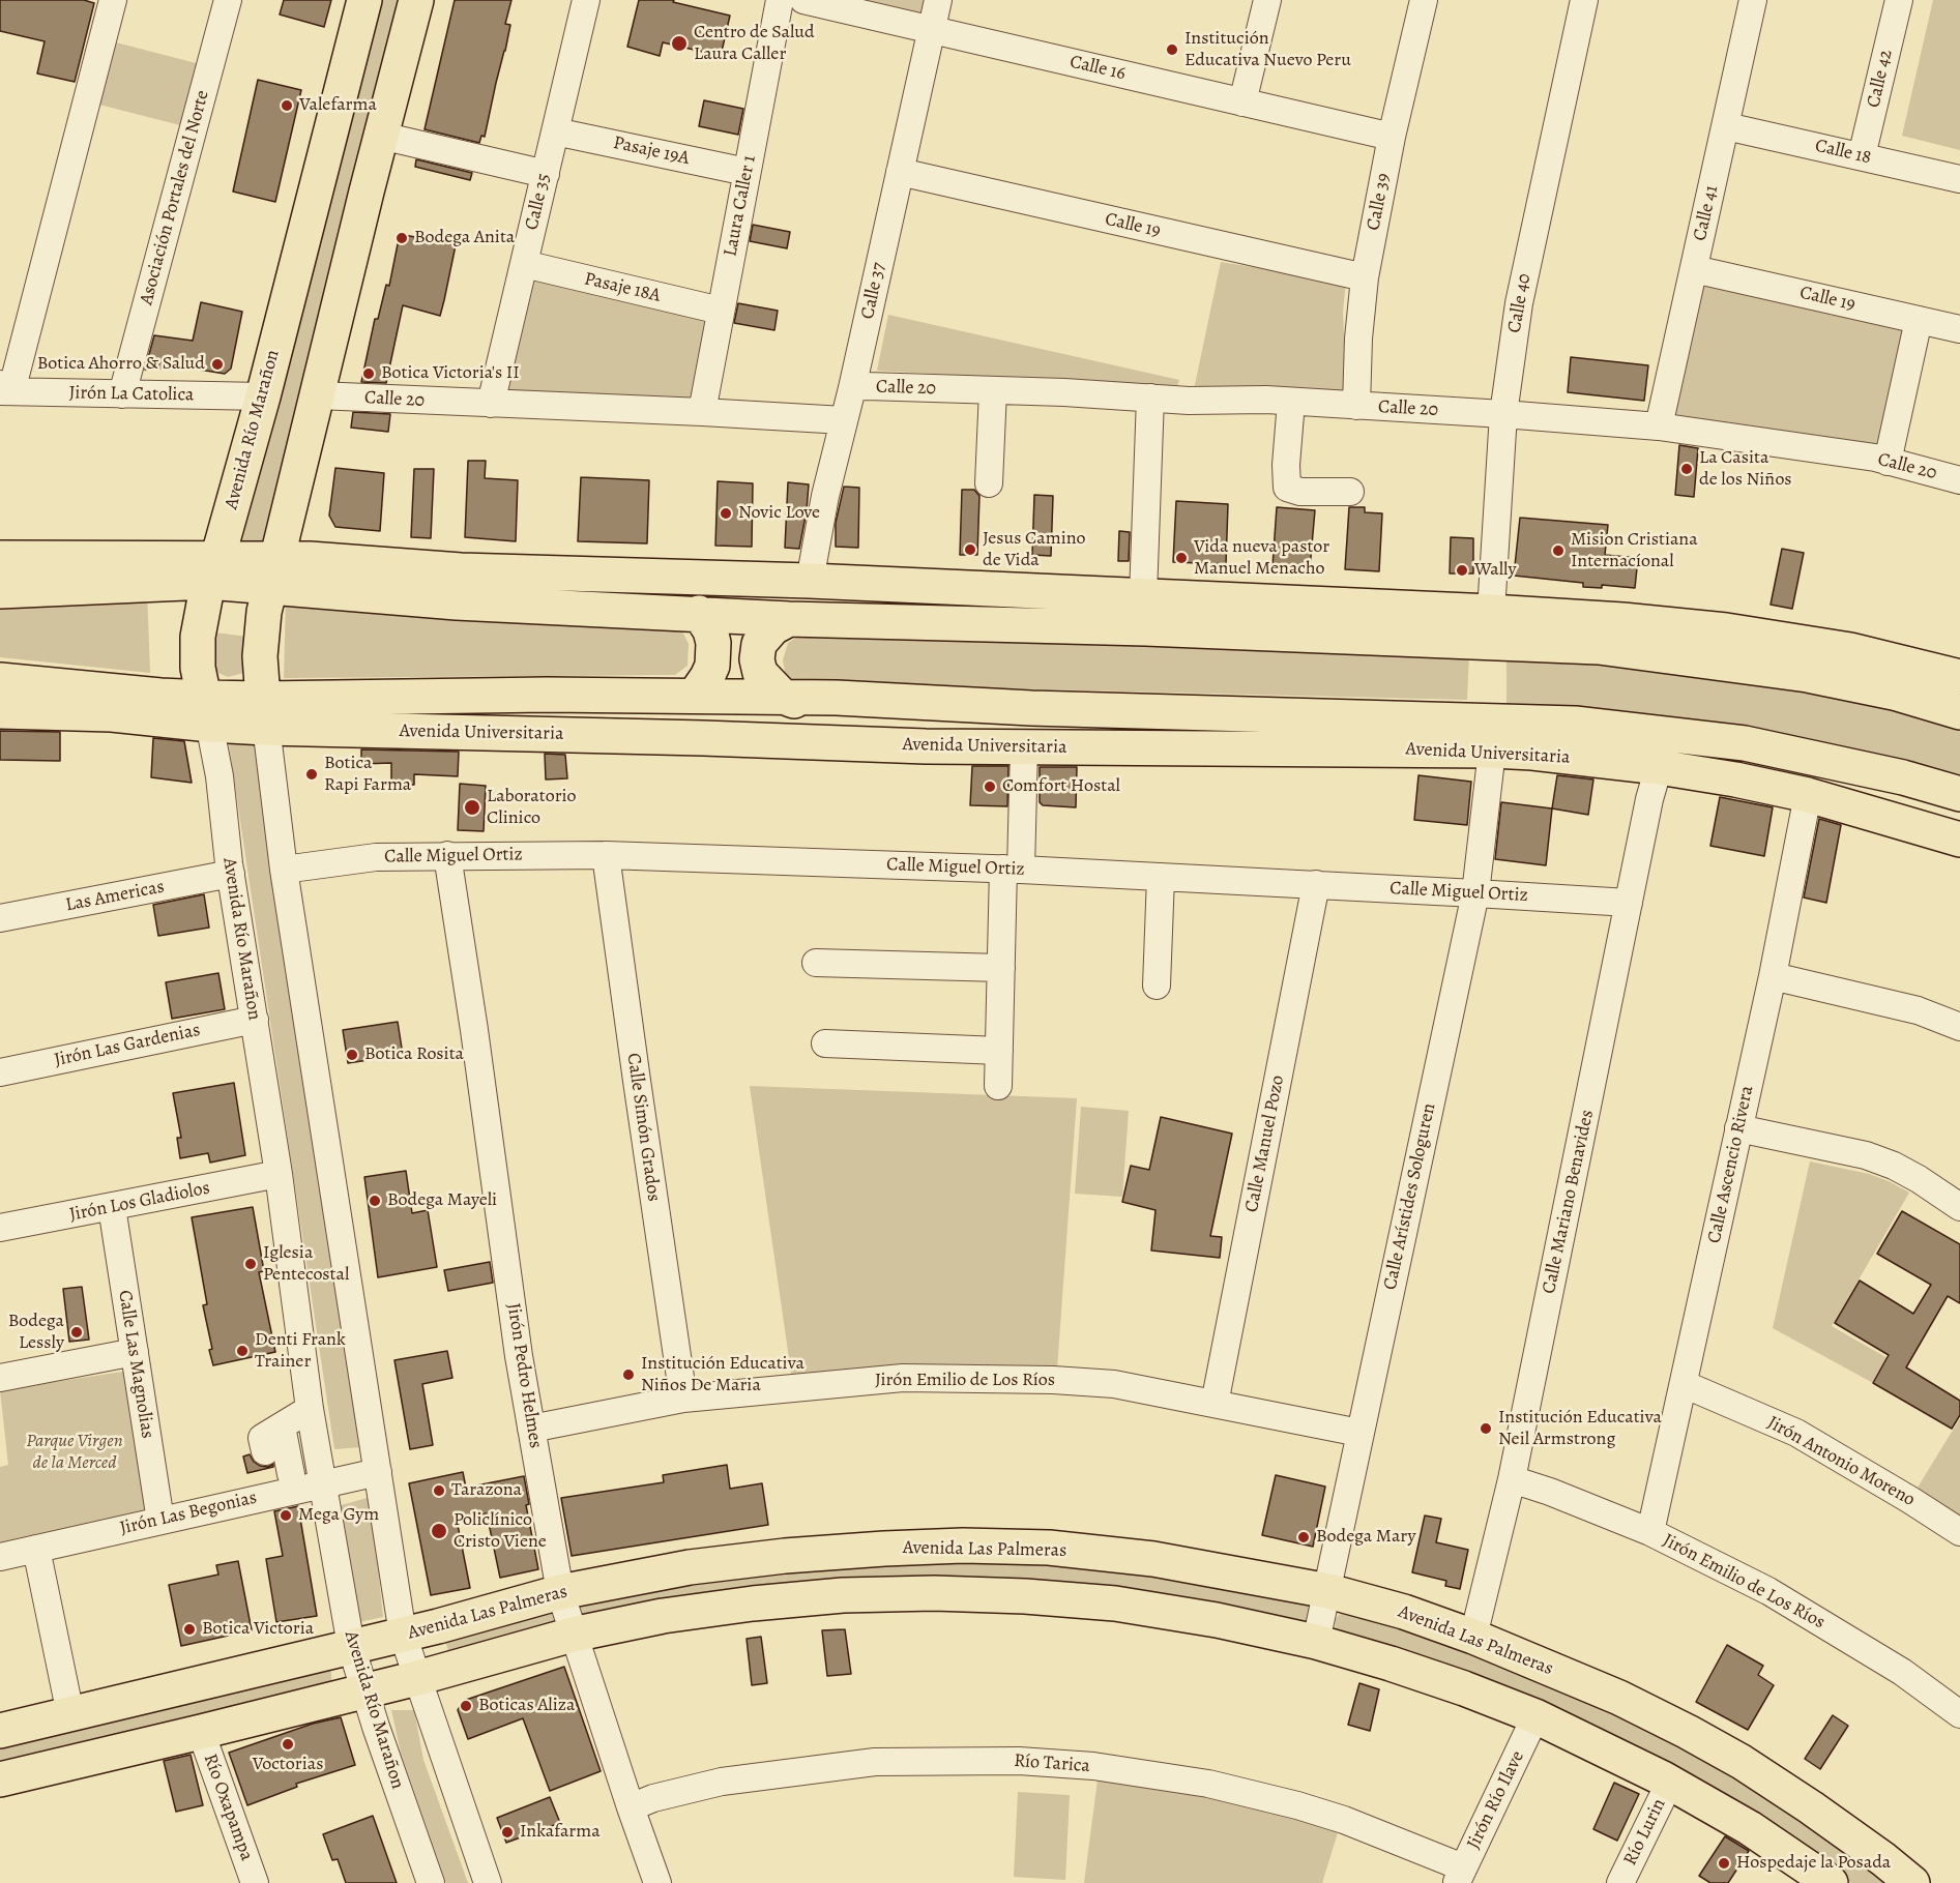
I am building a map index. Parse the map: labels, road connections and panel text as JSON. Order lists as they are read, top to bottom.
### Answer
{
  "streets": {
    "main road": ["Avenida Río Marañon", "Avenida Universitaria", "Avenida Las Palmeras"],
    "street": [
      "Calle 16",
      "Calle 42",
      "Pasaje 19A",
      "Calle 18",
      "Asociación Portales del Norte",
      "Calle 35",
      "Calle 39",
      "Laura Caller 1",
      "Calle 41",
      "Calle 19",
      "Pasaje 18A",
      "Calle 37",
      "Calle 40",
      "Calle 20",
      "Jirón La Catolica",
      "Calle Miguel Ortiz",
      "Las Americas",
      "Jirón Las Gardenias",
      "Calle Simón Grados",
      "Calle Manuel Pozo",
      "Calle Ascencio Rivera",
      "Calle Arístides Sologuren",
      "Jirón Los Gladiolos",
      "Calle Mariano Benavides",
      "Calle Las Magnolias",
      "Jirón Pedro Helmes",
      "Jirón Emilio de Los Ríos",
      "Jirón Antonio Moreno",
      "Jirón Las Begonias",
      "Río Tarica",
      "Jirón Río Ilave",
      "Río Oxapampa",
      "Río Lurin"
    ]
  },
  "crossings": [
    ["Calle 16", "Calle 39"],
    ["Calle 16", "Calle 37"],
    ["Calle 42", "Calle 18"],
    ["Pasaje 19A", "Calle 35"],
    ["Pasaje 19A", "Laura Caller 1"],
    ["Calle 18", "Calle 41"],
    ["Asociación Portales del Norte", "Jirón La Catolica"],
    ["Calle 35", "Pasaje 18A"],
    ["Calle 35", "Calle 20"],
    ["Calle 39", "Calle 19"],
    ["Calle 39", "Calle 20"],
    ["Laura Caller 1", "Pasaje 18A"],
    ["Laura Caller 1", "Calle 20"],
    ["Calle 41", "Calle 19"],
    ["Calle 41", "Calle 20"],
    ["Calle 19", "Calle 37"],
    ["Calle 37", "Calle 20"],
    ["Calle 40", "Calle 20"],
    ["Jirón La Catolica", "Avenida Río Marañon"],
    ["Avenida Río Marañon", "Avenida Universitaria"],
    ["Avenida Río Marañon", "Las Americas"],
    ["Avenida Río Marañon", "Jirón Las Gardenias"],
    ["Avenida Río Marañon", "Jirón Los Gladiolos"],
    ["Avenida Río Marañon", "Jirón Las Begonias"],
    ["Avenida Río Marañon", "Avenida Las Palmeras"],
    ["Avenida Universitaria", "Calle Ascencio Rivera"],
    ["Avenida Universitaria", "Calle Arístides Sologuren"],
    ["Avenida Universitaria", "Calle Mariano Benavides"],
    ["Calle Miguel Ortiz", "Calle Simón Grados"],
    ["Calle Miguel Ortiz", "Calle Manuel Pozo"],
    ["Calle Miguel Ortiz", "Calle Arístides Sologuren"],
    ["Calle Miguel Ortiz", "Calle Mariano Benavides"],
    ["Calle Miguel Ortiz", "Jirón Pedro Helmes"],
    ["Calle Simón Grados", "Jirón Emilio de Los Ríos"],
    ["Calle Manuel Pozo", "Jirón Emilio de Los Ríos"],
    ["Calle Ascencio Rivera", "Jirón Emilio de Los Ríos"],
    ["Calle Ascencio Rivera", "Jirón Antonio Moreno"],
    ["Calle Arístides Sologuren", "Jirón Emilio de Los Ríos"],
    ["Calle Arístides Sologuren", "Avenida Las Palmeras"],
    ["Jirón Los Gladiolos", "Calle Las Magnolias"],
    ["Calle Mariano Benavides", "Jirón Emilio de Los Ríos"],
    ["Calle Mariano Benavides", "Avenida Las Palmeras"],
    ["Calle Las Magnolias", "Jirón Las Begonias"],
    ["Jirón Pedro Helmes", "Jirón Emilio de Los Ríos"],
    ["Jirón Pedro Helmes", "Avenida Las Palmeras"],
    ["Jirón Pedro Helmes", "Río Tarica"],
    ["Río Tarica", "Jirón Río Ilave"]
  ],
  "parks": ["Parque Virgen de la Merced"],
  "places": [
    "Centro de Salud Laura Caller",
    "Institución Educativa Nuevo Peru",
    "Valefarma",
    "Bodega Anita",
    "Botica Ahorro & Salud",
    "Botica Victoria's II",
    "La Casita de los Niños",
    "Novic Love",
    "Jesus Camino de Vida",
    "Mision Cristiana Internacíonal",
    "Vida nueva pastor Manuel Menacho",
    "Wally",
    "Botica Rapi Farma",
    "Comfort Hostal",
    "Laboratorio Clinico",
    "Botica Rosita",
    "Bodega Mayeli",
    "Iglesia Pentecostal",
    "Bodega Lessly",
    "Denti Frank Trainer",
    "Institución Educativa Niños De Maria",
    "Institución Educativa Neil Armstrong",
    "Tarazona",
    "Mega Gym",
    "Policlínico Cristo Viene",
    "Bodega Mary",
    "Botica Victoria",
    "Boticas Aliza",
    "Voctorias",
    "Inkafarma",
    "Hospedaje la Posada"
  ]
}
